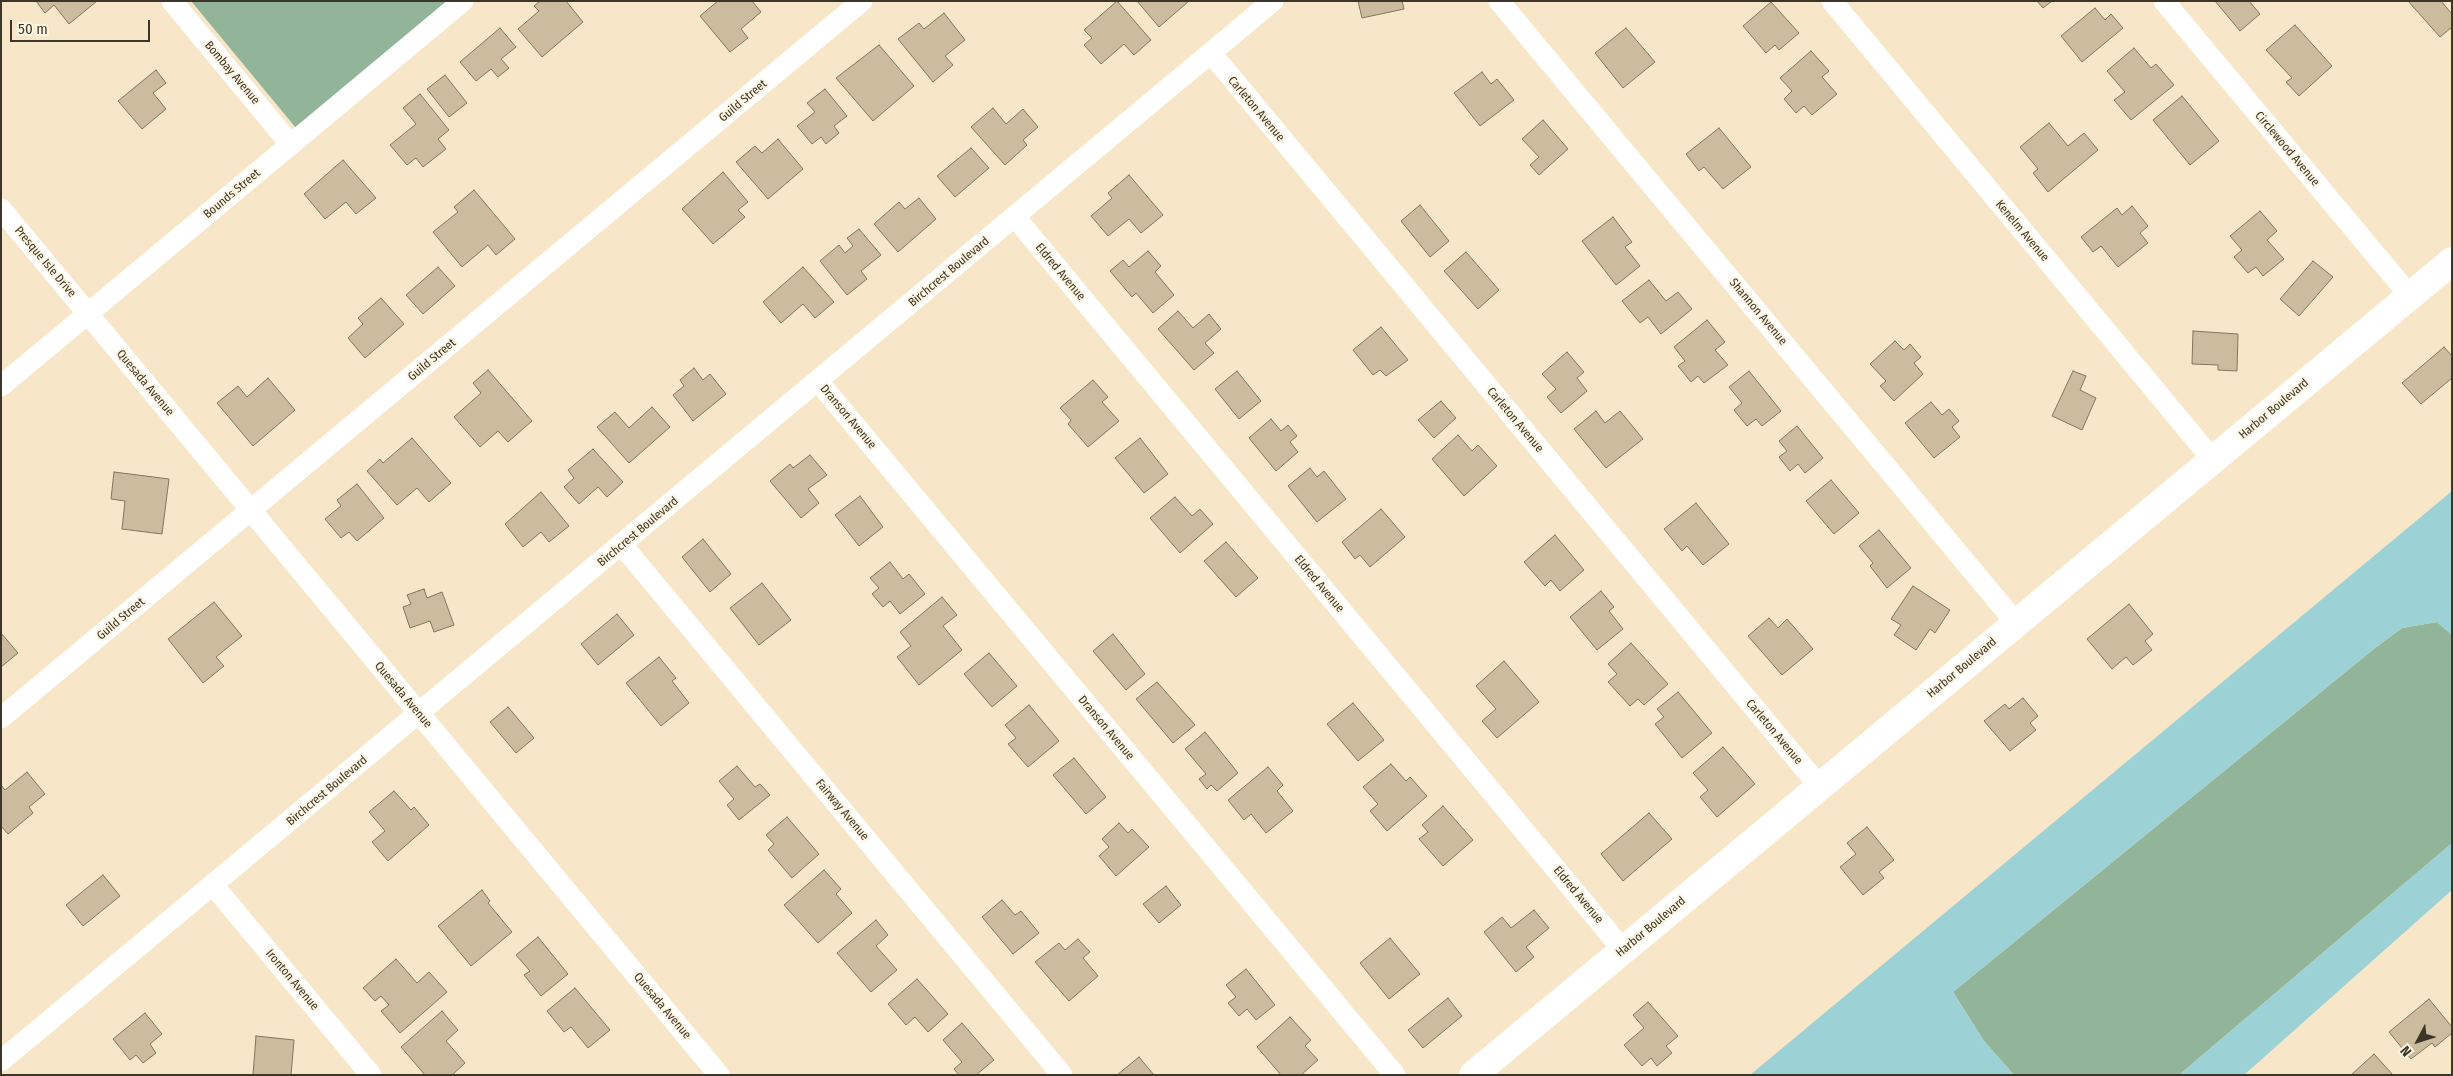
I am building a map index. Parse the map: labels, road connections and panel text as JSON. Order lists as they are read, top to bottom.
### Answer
{
  "streets": {
    "street": [
      "Bombay Avenue",
      "Guild Street",
      "Carleton Avenue",
      "Circlewood Avenue",
      "Bounds Street",
      "Kenelm Avenue",
      "Presque Isle Drive",
      "Birchcrest Boulevard",
      "Eldred Avenue",
      "Shannon Avenue",
      "Quesada Avenue",
      "Harbor Boulevard",
      "Dranson Avenue",
      "Fairway Avenue",
      "Ironton Avenue"
    ]
  },
  "crossings": [
    ["Bombay Avenue", "Bounds Street"],
    ["Guild Street", "Quesada Avenue"],
    ["Carleton Avenue", "Birchcrest Boulevard"],
    ["Carleton Avenue", "Harbor Boulevard"],
    ["Circlewood Avenue", "Harbor Boulevard"],
    ["Bounds Street", "Presque Isle Drive"],
    ["Bounds Street", "Quesada Avenue"],
    ["Kenelm Avenue", "Harbor Boulevard"],
    ["Presque Isle Drive", "Quesada Avenue"],
    ["Birchcrest Boulevard", "Eldred Avenue"],
    ["Birchcrest Boulevard", "Quesada Avenue"],
    ["Birchcrest Boulevard", "Dranson Avenue"],
    ["Birchcrest Boulevard", "Fairway Avenue"],
    ["Birchcrest Boulevard", "Ironton Avenue"],
    ["Eldred Avenue", "Harbor Boulevard"],
    ["Shannon Avenue", "Harbor Boulevard"]
  ],
  "scale_bar": "50 m",
  "north": "bottom left"
}
